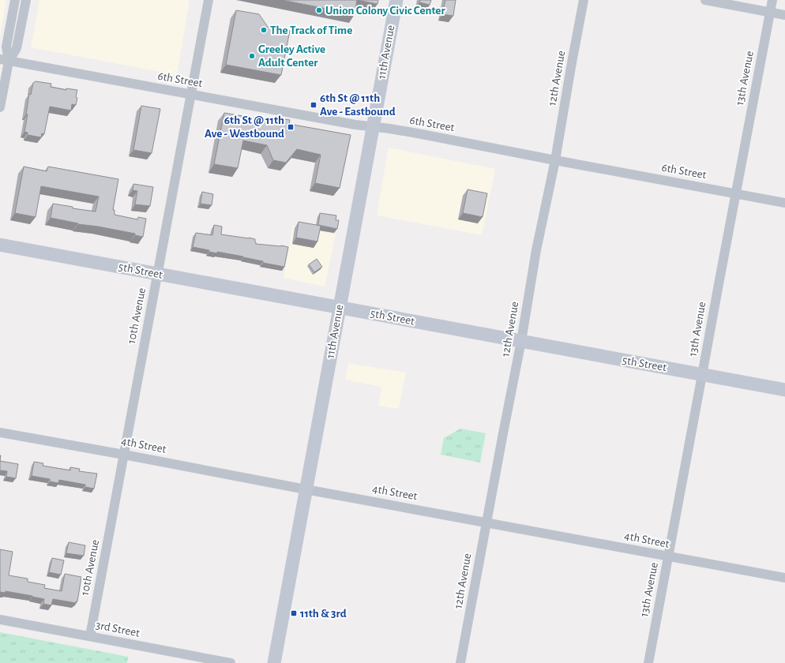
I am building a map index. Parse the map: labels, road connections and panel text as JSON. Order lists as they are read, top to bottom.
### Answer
{
  "streets": {
    "main road": ["11th Avenue", "5th Street"],
    "street": [
      "12th Avenue",
      "13th Avenue",
      "6th Street",
      "10th Avenue",
      "4th Street",
      "3rd Street"
    ]
  },
  "crossings": [
    ["11th Avenue", "6th Street"],
    ["11th Avenue", "5th Street"],
    ["11th Avenue", "4th Street"],
    ["12th Avenue", "6th Street"],
    ["12th Avenue", "5th Street"],
    ["12th Avenue", "4th Street"],
    ["13th Avenue", "6th Street"],
    ["13th Avenue", "5th Street"],
    ["13th Avenue", "4th Street"],
    ["6th Street", "10th Avenue"],
    ["5th Street", "10th Avenue"],
    ["10th Avenue", "4th Street"],
    ["10th Avenue", "3rd Street"]
  ],
  "places": {
    "other": ["Union Colony Civic Center", "The Track of Time", "Greeley Active Adult Center"],
    "transit": ["6th St @ 11th Ave - Eastbound", "6th St @ 11th Ave - Westbound", "11th & 3rd"]
  }
}
